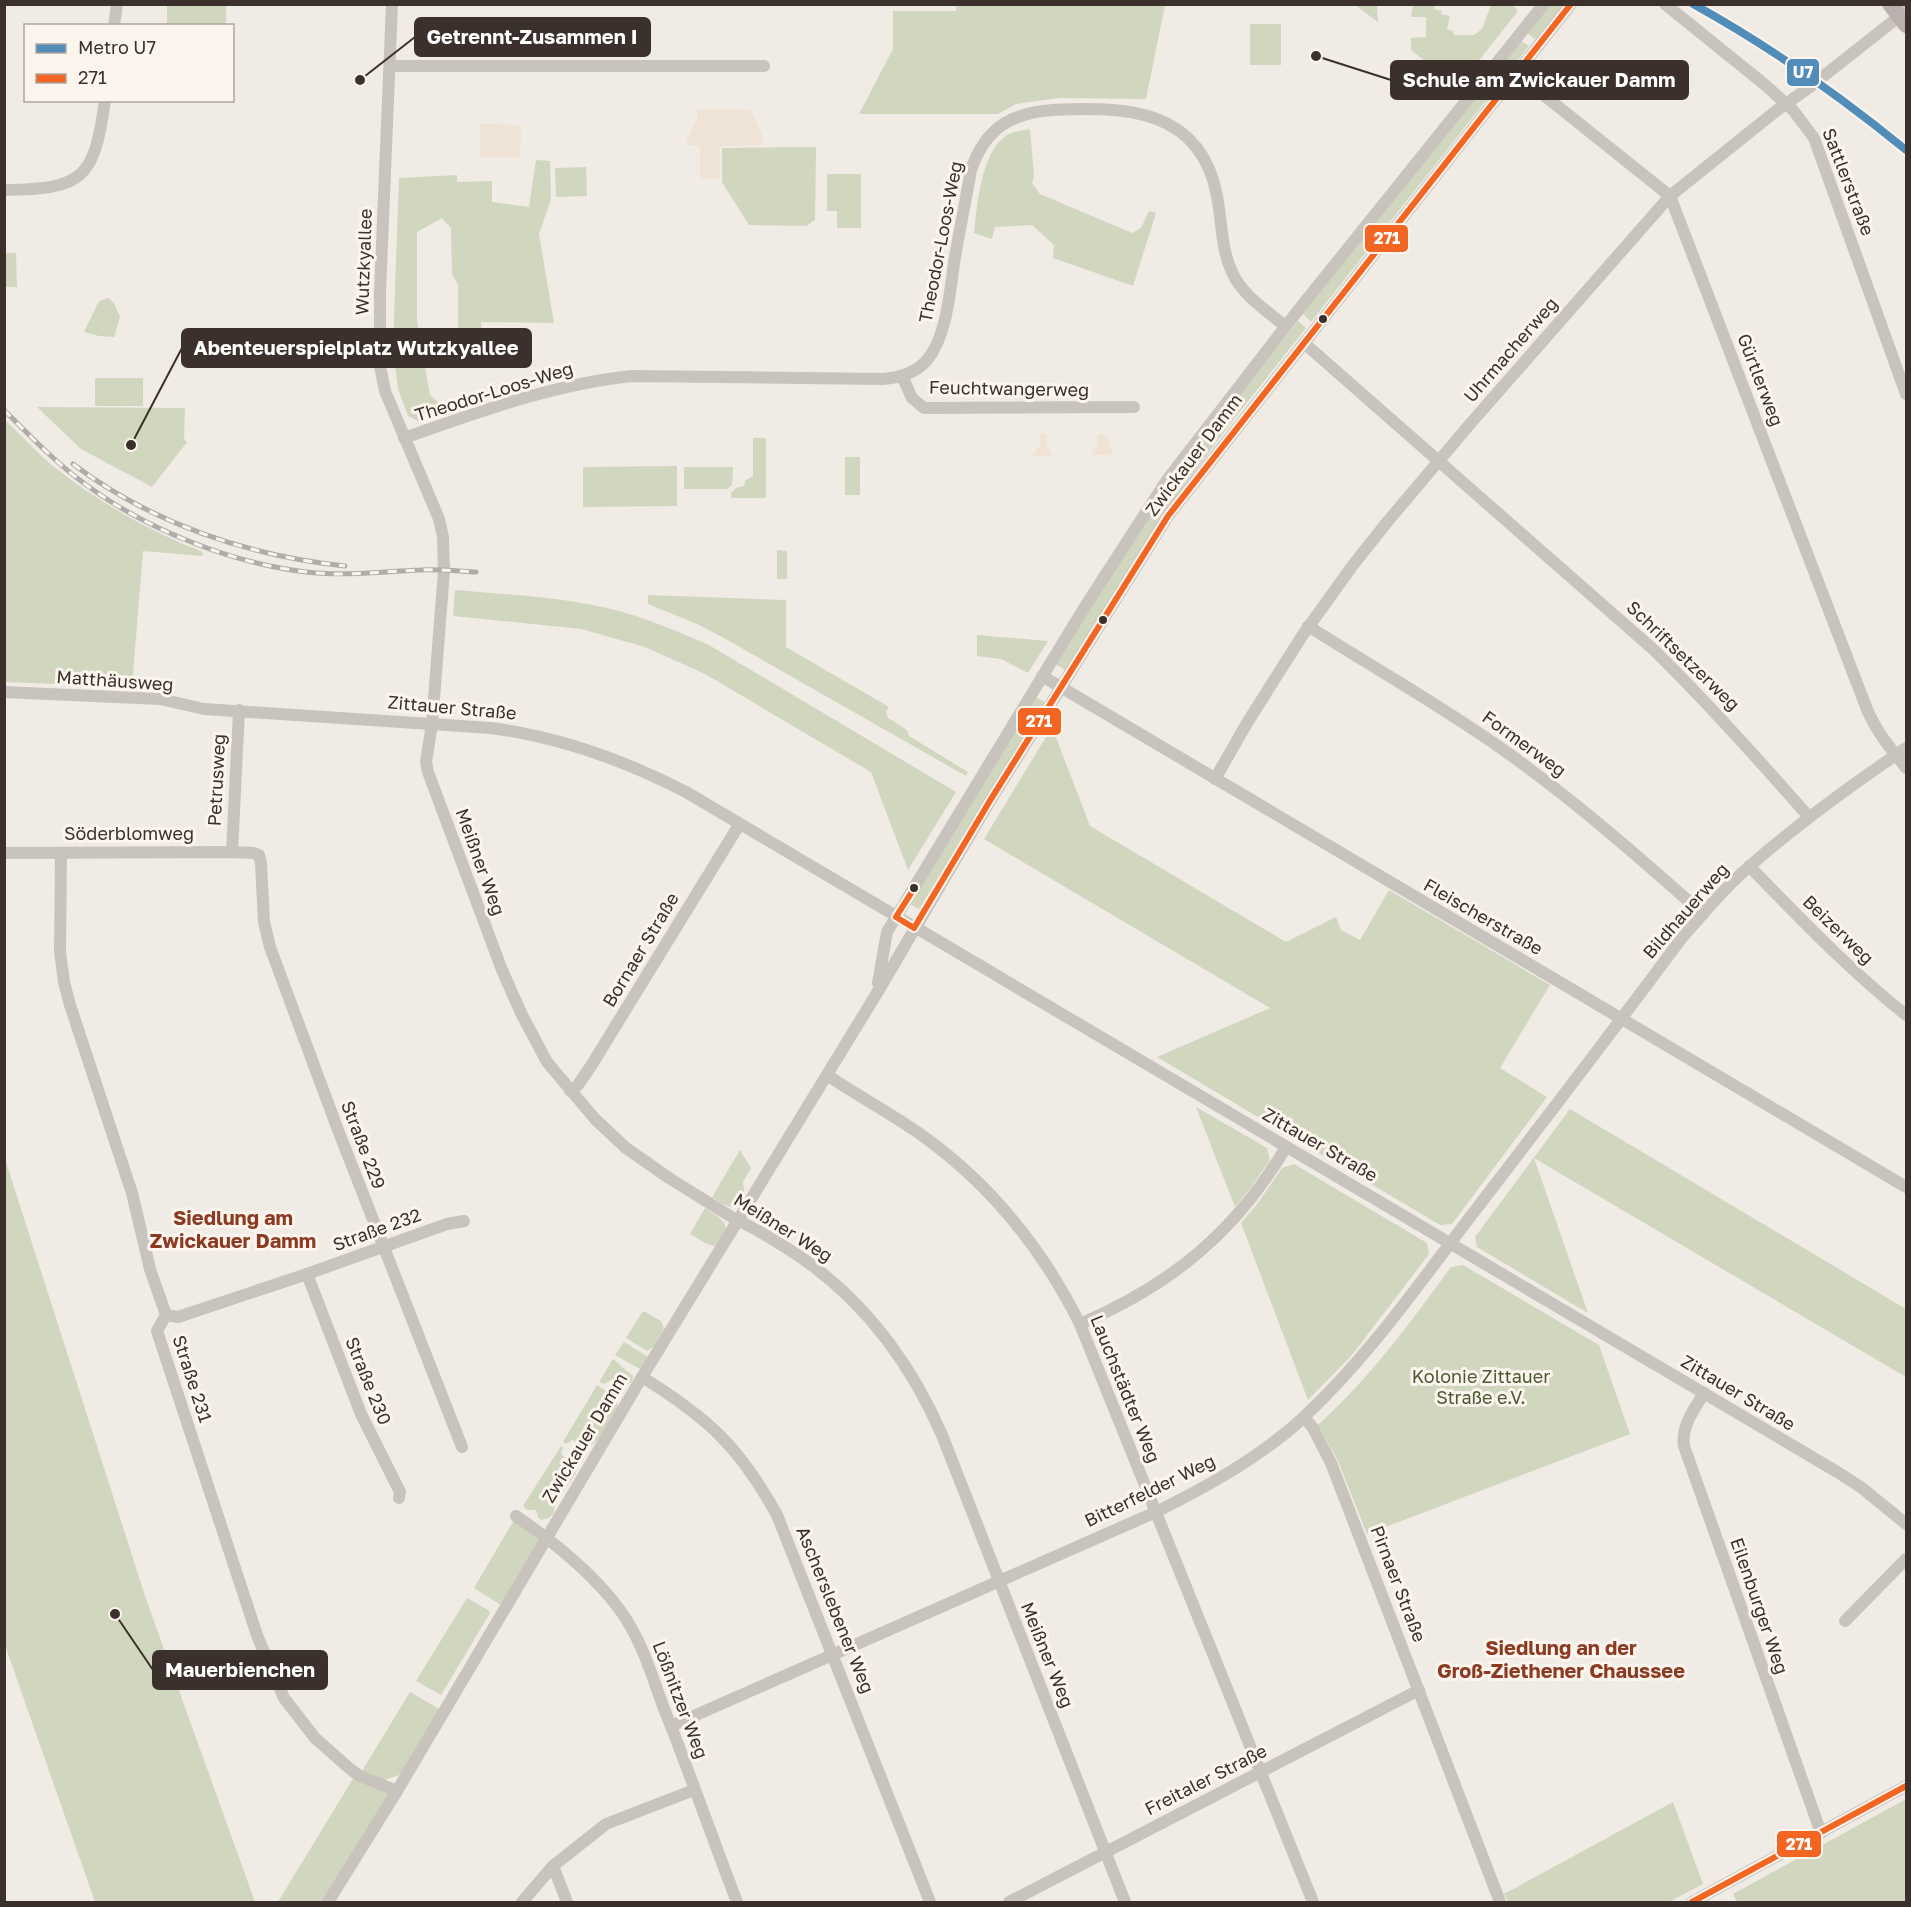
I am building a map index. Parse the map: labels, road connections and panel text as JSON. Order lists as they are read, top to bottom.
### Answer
{
  "streets": {
    "street": [
      "Sattlerstraße",
      "Theodor-Loos-Weg",
      "Wutzkyallee",
      "Uhrmacherweg",
      "Gürtlerweg",
      "Feuchtwangerweg",
      "Zwickauer Damm",
      "Schriftsetzerweg",
      "Matthäusweg",
      "Zittauer Straße",
      "Formerweg",
      "Petrusweg",
      "Söderblomweg",
      "Meißner Weg",
      "Bildhauerweg",
      "Fleischerstraße",
      "Beizerweg",
      "Bornaer Straße",
      "Straße 229",
      "Straße 232",
      "Straße 231",
      "Straße 230",
      "Lauchstädter Weg",
      "Bitterfelder Weg",
      "Pirnaer Straße",
      "Eilenburger Weg",
      "Ascherslebener Weg",
      "Lößnitzer Weg",
      "Freitaler Straße"
    ]
  },
  "crossings": [
    ["Sattlerstraße", "Uhrmacherweg"],
    ["Theodor-Loos-Weg", "Wutzkyallee"],
    ["Theodor-Loos-Weg", "Feuchtwangerweg"],
    ["Theodor-Loos-Weg", "Zwickauer Damm"],
    ["Wutzkyallee", "Zittauer Straße"],
    ["Wutzkyallee", "Meißner Weg"],
    ["Uhrmacherweg", "Gürtlerweg"],
    ["Uhrmacherweg", "Schriftsetzerweg"],
    ["Uhrmacherweg", "Formerweg"],
    ["Uhrmacherweg", "Fleischerstraße"],
    ["Gürtlerweg", "Bildhauerweg"],
    ["Zwickauer Damm", "Schriftsetzerweg"],
    ["Zwickauer Damm", "Zittauer Straße"],
    ["Zwickauer Damm", "Meißner Weg"],
    ["Zwickauer Damm", "Fleischerstraße"],
    ["Zwickauer Damm", "Straße 231"],
    ["Zwickauer Damm", "Lauchstädter Weg"],
    ["Zwickauer Damm", "Ascherslebener Weg"],
    ["Zwickauer Damm", "Lößnitzer Weg"],
    ["Schriftsetzerweg", "Bildhauerweg"],
    ["Matthäusweg", "Zittauer Straße"],
    ["Zittauer Straße", "Petrusweg"],
    ["Zittauer Straße", "Meißner Weg"],
    ["Zittauer Straße", "Bornaer Straße"],
    ["Zittauer Straße", "Bitterfelder Weg"],
    ["Zittauer Straße", "Eilenburger Weg"],
    ["Formerweg", "Bildhauerweg"],
    ["Petrusweg", "Söderblomweg"],
    ["Söderblomweg", "Straße 229"],
    ["Söderblomweg", "Straße 231"],
    ["Meißner Weg", "Bornaer Straße"],
    ["Meißner Weg", "Bitterfelder Weg"],
    ["Meißner Weg", "Freitaler Straße"],
    ["Bildhauerweg", "Fleischerstraße"],
    ["Bildhauerweg", "Beizerweg"],
    ["Bildhauerweg", "Bitterfelder Weg"],
    ["Straße 229", "Straße 232"],
    ["Straße 232", "Straße 231"],
    ["Straße 232", "Straße 230"],
    ["Lauchstädter Weg", "Bitterfelder Weg"],
    ["Lauchstädter Weg", "Freitaler Straße"],
    ["Bitterfelder Weg", "Pirnaer Straße"],
    ["Bitterfelder Weg", "Ascherslebener Weg"],
    ["Bitterfelder Weg", "Lößnitzer Weg"],
    ["Pirnaer Straße", "Freitaler Straße"]
  ],
  "districts": ["Siedlung am Zwickauer Damm", "Siedlung an der Groß-Ziethener Chaussee"],
  "parks": ["Kolonie Zittauer Straße e.V."],
  "places": [
    "Schule am Zwickauer Damm",
    "Getrennt-Zusammen I",
    "Abenteuerspielplatz Wutzkyallee",
    "Mauerbienchen"
  ],
  "lines": ["metro line U7", "transit line 271"],
  "legend": ["Metro U7", "271"]
}
